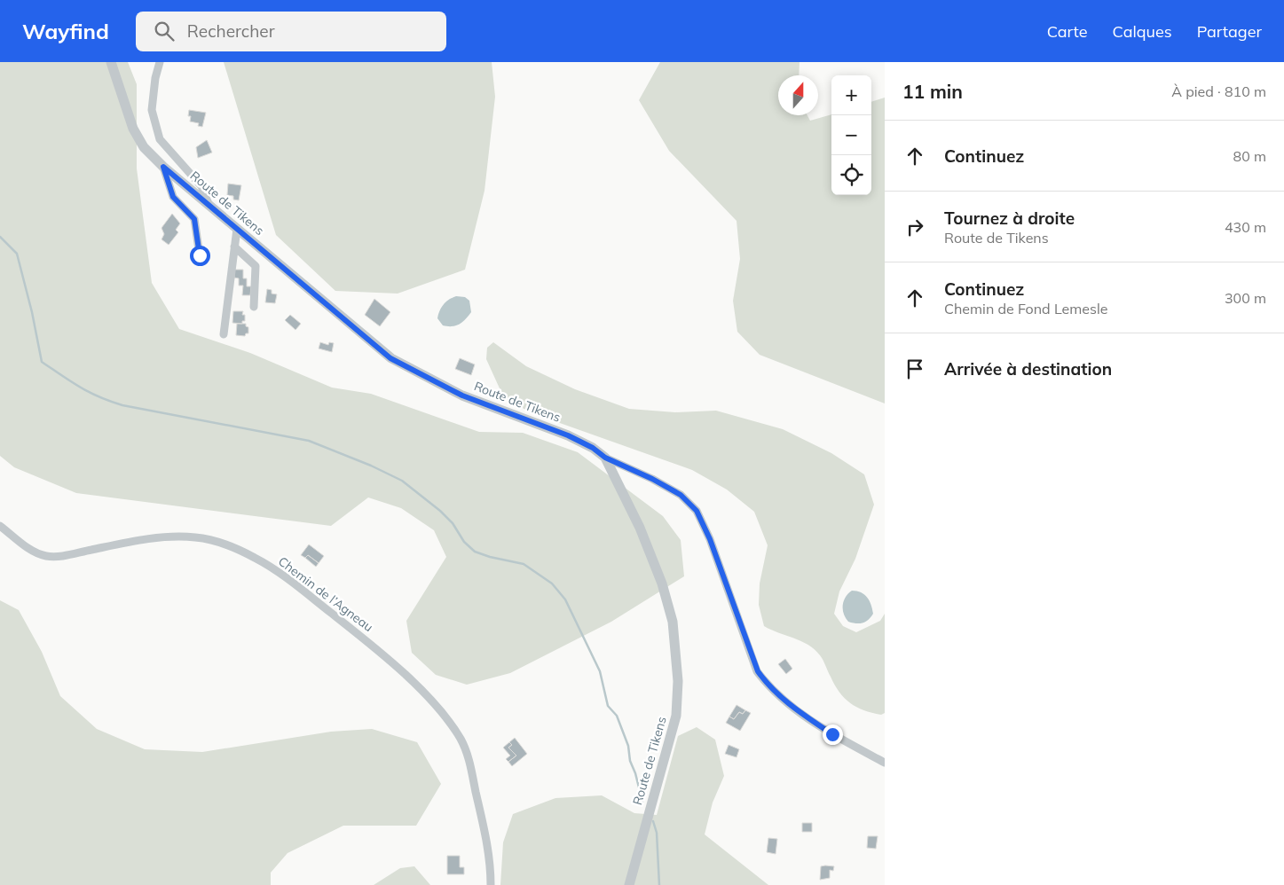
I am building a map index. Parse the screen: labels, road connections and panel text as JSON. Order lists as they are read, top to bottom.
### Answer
{
  "streets": {
    "street": ["Route de Tikens", "Chemin de l’Agneau"]
  },
  "north": "top",
  "page": {
    "header": "Wayfind",
    "search": "Rechercher",
    "nav": ["Carte", "Calques", "Partager"],
    "heading": ["11 min", "À pied · 810 m"],
    "map_buttons": ["+", "−"],
    "list": [
      ["Continuez", "80 m"],
      ["Tournez à droite", "Route de Tikens", "430 m"],
      ["Continuez", "Chemin de Fond Lemesle", "300 m"],
      "Arrivée à destination"
    ]
  }
}
